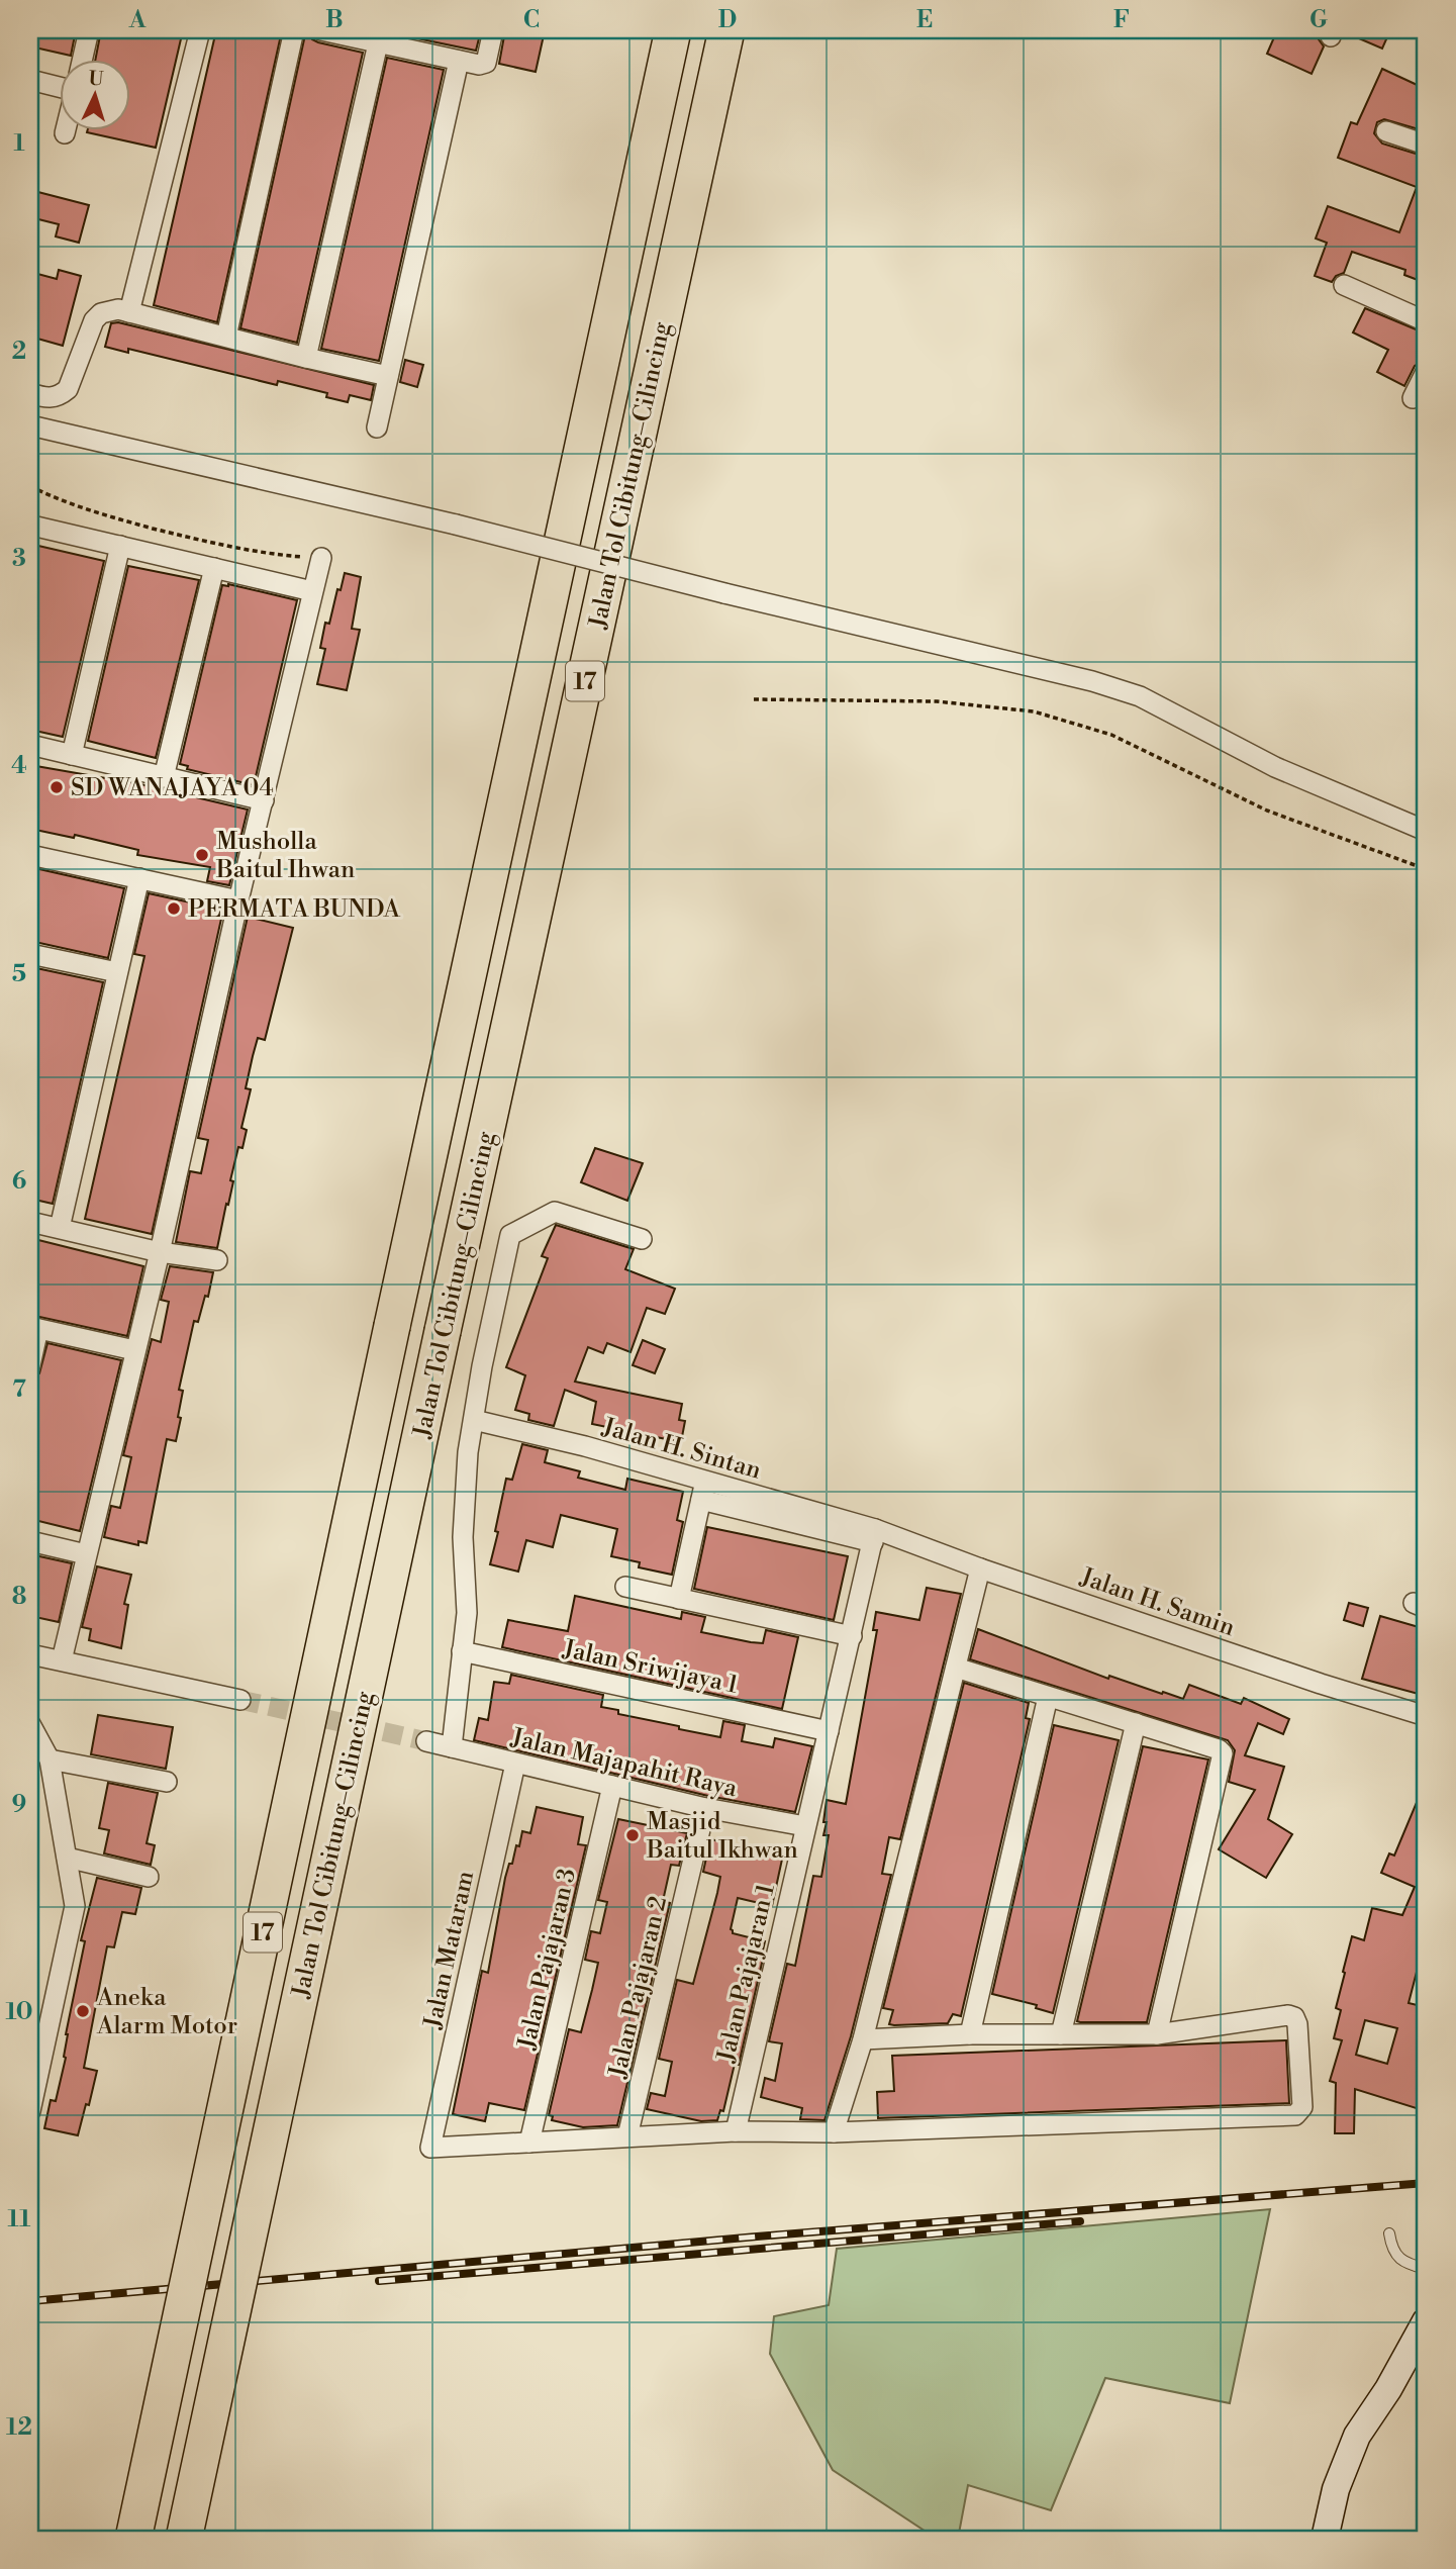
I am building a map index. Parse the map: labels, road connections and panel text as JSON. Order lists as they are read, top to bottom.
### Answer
{
  "streets": {
    "highway": ["Jalan Tol Cibitung–Cilincing", "17"],
    "street": [
      "Jalan H. Sintan",
      "Jalan H. Samin",
      "Jalan Sriwijaya 1",
      "Jalan Majapahit Raya",
      "Jalan Mataram",
      "Jalan Pajajaran 3",
      "Jalan Pajajaran 1",
      "Jalan Pajajaran 2"
    ]
  },
  "crossings": [
    ["Jalan H. Sintan", "Jalan H. Samin"],
    ["Jalan Majapahit Raya", "Jalan Mataram"],
    ["Jalan Majapahit Raya", "Jalan Pajajaran 3"],
    ["Jalan Majapahit Raya", "Jalan Pajajaran 1"],
    ["Jalan Majapahit Raya", "Jalan Pajajaran 2"],
    ["Jalan Mataram", "Jalan Pajajaran 3"]
  ],
  "places": [
    "SD WANAJAYA 04",
    "Musholla Baitul Ihwan",
    "PERMATA BUNDA",
    "Masjid Baitul Ikhwan",
    "Aneka Alarm Motor"
  ],
  "north": "top",
  "grid": {
    "columns": [
      "A",
      "B",
      "C",
      "D",
      "E",
      "F",
      "G"
    ],
    "rows": [
      "1",
      "2",
      "3",
      "4",
      "5",
      "6",
      "7",
      "8",
      "9",
      "10",
      "11",
      "12"
    ]
  }
}
